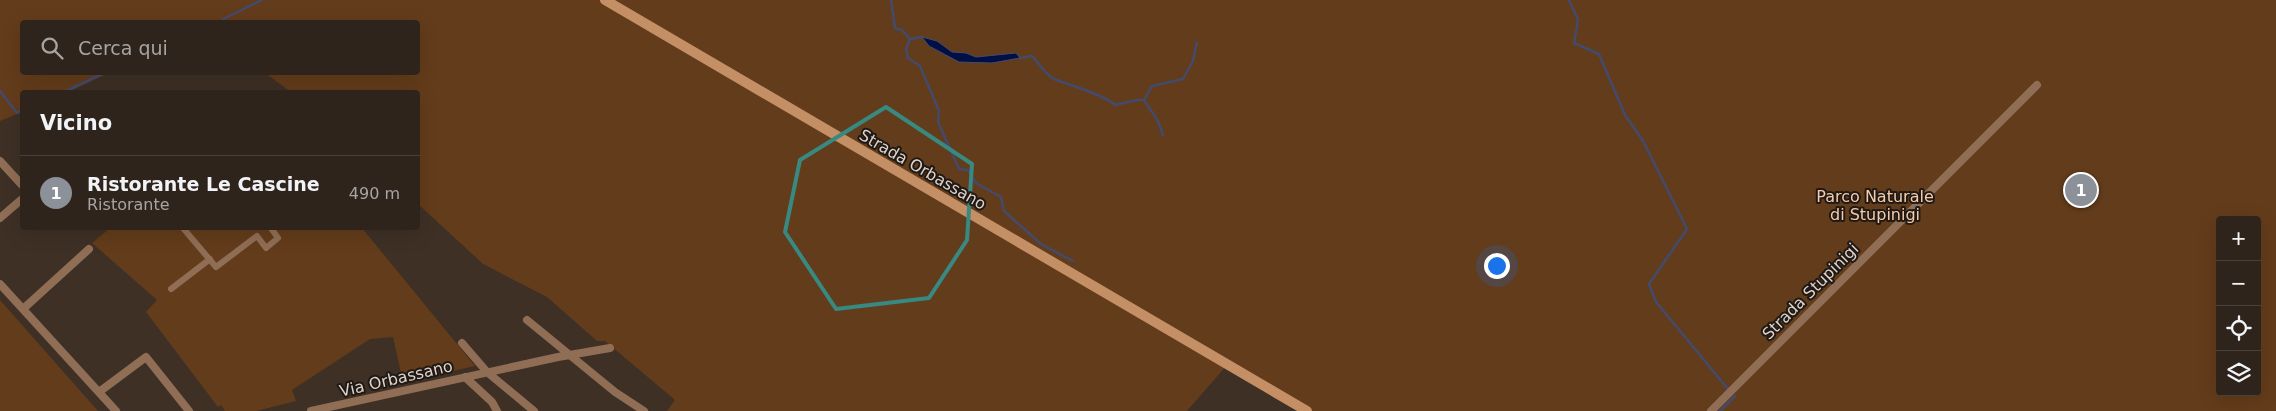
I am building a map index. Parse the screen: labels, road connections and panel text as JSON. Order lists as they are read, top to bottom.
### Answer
{
  "streets": {
    "main road": ["Strada Orbassano"],
    "street": ["Strada Stupinigi", "Via Orbassano"]
  },
  "parks": ["Parco Naturale di Stupinigi"],
  "page": {
    "search": "Cerca qui",
    "heading": "Vicino",
    "list": [
      {
        "mark": "1",
        "name": "Ristorante Le Cascine",
        "note": "Ristorante",
        "value": "490 m"
      }
    ],
    "pins": "1",
    "map_buttons": ["+", "−"]
  }
}
